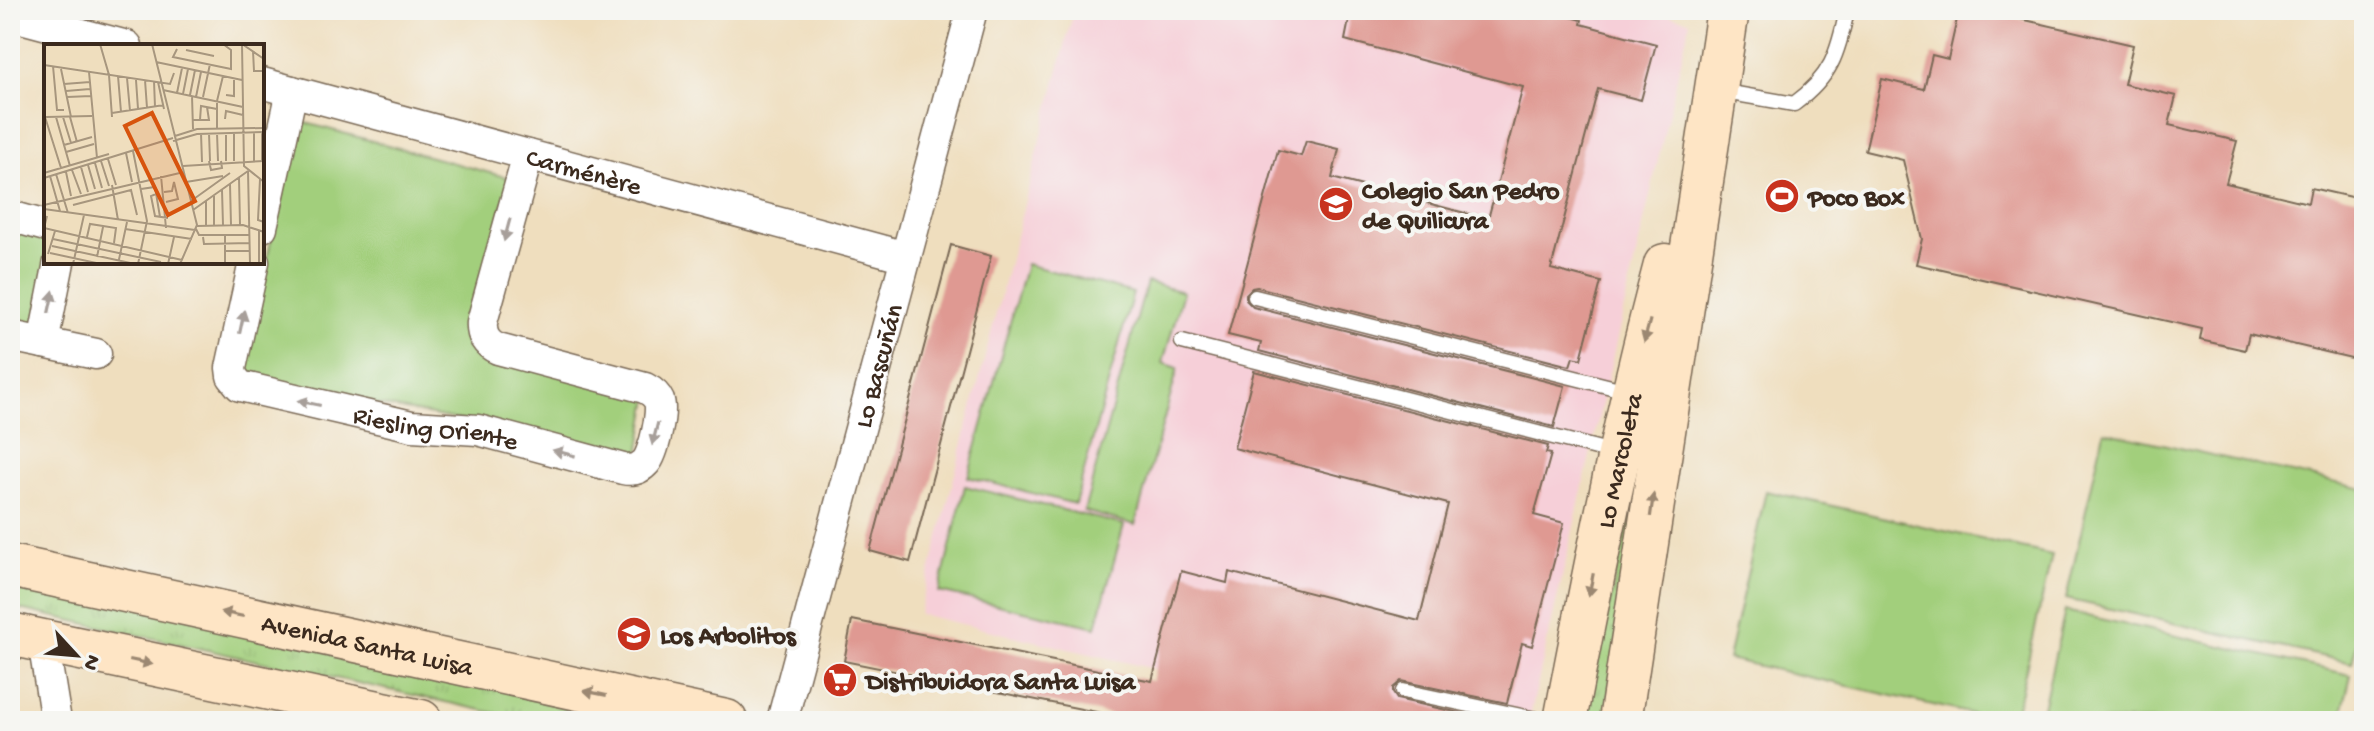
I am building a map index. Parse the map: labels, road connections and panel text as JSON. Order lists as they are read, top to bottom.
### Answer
{
  "streets": {
    "street": [
      "Carménère",
      "Lo Bascuñán",
      "Riesling Oriente",
      "Lo Marcoleta",
      "Avenida Santa Luisa"
    ]
  },
  "crossings": [
    ["Carménère", "Lo Bascuñán"],
    ["Carménère", "Riesling Oriente"]
  ],
  "places": {
    "sports": ["Poco Box"],
    "school or university": ["Colegio San Pedro de Quilicura", "Los Arbolitos"],
    "supermarket": ["Distribuidora Santa Luisa"]
  },
  "north": "bottom right"
}
